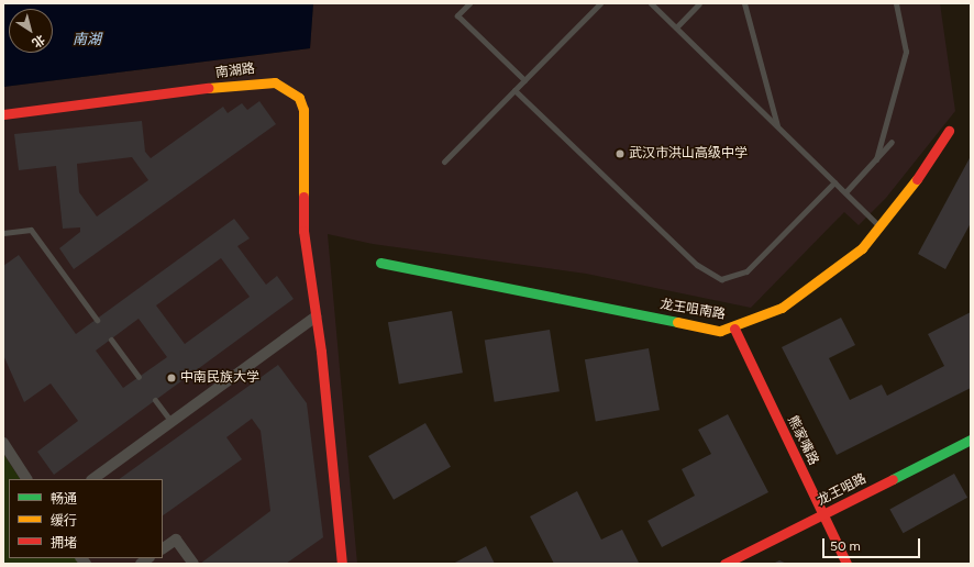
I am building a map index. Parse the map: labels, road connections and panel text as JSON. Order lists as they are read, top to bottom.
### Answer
{
  "streets": {
    "street": [
      "南湖路",
      "龙王咀南路",
      "熊家嘴路",
      "龙王咀路"
    ]
  },
  "crossings": [
    ["龙王咀南路", "熊家嘴路"],
    ["熊家嘴路", "龙王咀路"]
  ],
  "water": ["南湖"],
  "places": ["武汉市洪山高级中学", "中南民族大学"],
  "legend": ["畅通", "缓行", "拥堵"],
  "scale_bar": "50 m",
  "north": "bottom right"
}
